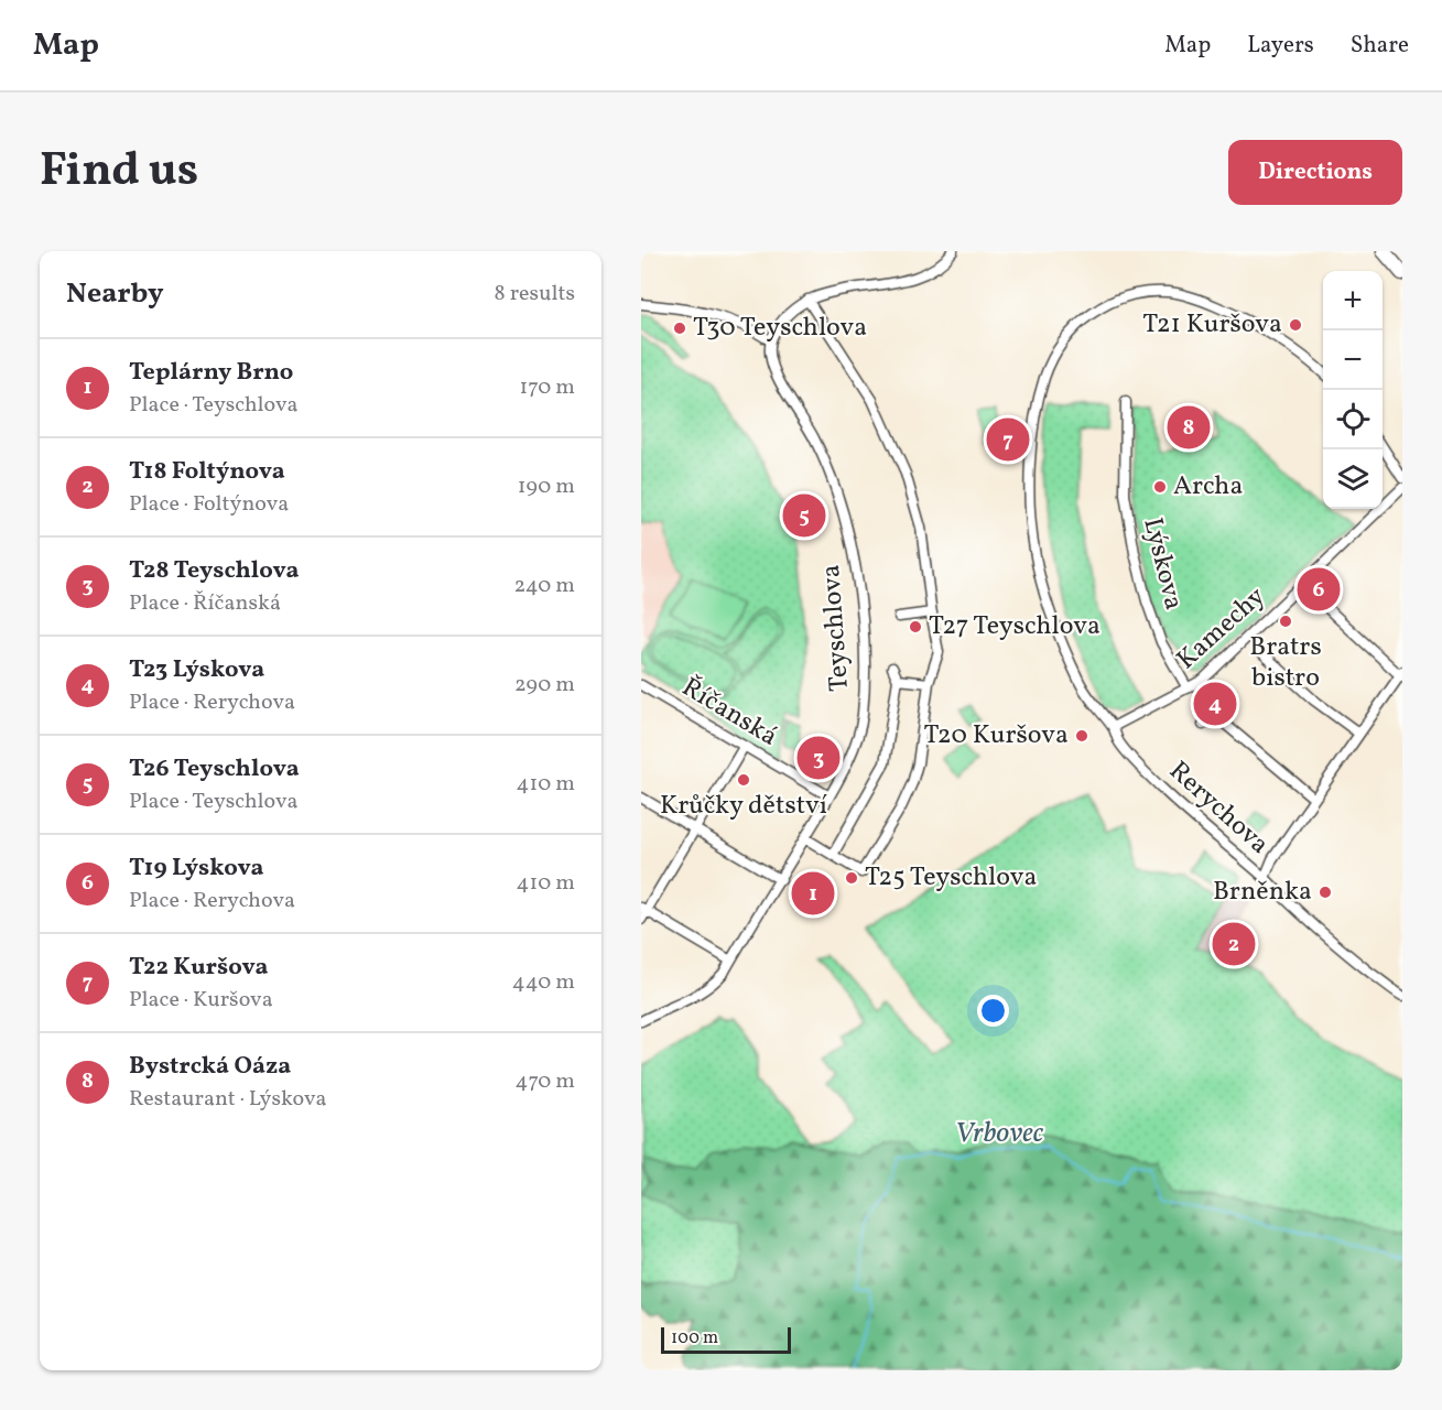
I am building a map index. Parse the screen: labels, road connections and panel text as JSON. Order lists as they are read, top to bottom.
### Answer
{
  "streets": {
    "street": [
      "Lýskova",
      "Teyschlova",
      "Kamechy",
      "Říčanská",
      "Rerychova"
    ]
  },
  "crossings": [
    ["Lýskova", "Kamechy"],
    ["Teyschlova", "Říčanská"],
    ["Kamechy", "Rerychova"]
  ],
  "water": ["Vrbovec"],
  "places": [
    "T21 Kuršova",
    "T30 Teyschlova",
    "Archa",
    "Bratrs bistro",
    "T27 Teyschlova",
    "T20 Kuršova",
    "Krůčky dětství",
    "T25 Teyschlova",
    "Brněnka"
  ],
  "scale_bar": "100 m",
  "page": {
    "header": "Map",
    "nav": ["Map", "Layers", "Share"],
    "title": "Find us",
    "buttons": "Directions",
    "heading": ["Nearby", "8 results"],
    "map_buttons": ["+", "−"],
    "list": [
      {
        "mark": "1",
        "name": "Teplárny Brno",
        "note": "Place · Teyschlova",
        "value": "170 m"
      },
      {
        "mark": "2",
        "name": "T18 Foltýnova",
        "note": "Place · Foltýnova",
        "value": "190 m"
      },
      {
        "mark": "3",
        "name": "T28 Teyschlova",
        "note": "Place · Říčanská",
        "value": "240 m"
      },
      {
        "mark": "4",
        "name": "T23 Lýskova",
        "note": "Place · Rerychova",
        "value": "290 m"
      },
      {
        "mark": "5",
        "name": "T26 Teyschlova",
        "note": "Place · Teyschlova",
        "value": "410 m"
      },
      {
        "mark": "6",
        "name": "T19 Lýskova",
        "note": "Place · Rerychova",
        "value": "410 m"
      },
      {
        "mark": "7",
        "name": "T22 Kuršova",
        "note": "Place · Kuršova",
        "value": "440 m"
      },
      {
        "mark": "8",
        "name": "Bystrcká Oáza",
        "note": "Restaurant · Lýskova",
        "value": "470 m"
      }
    ],
    "pins": [
      "8",
      "7",
      "5",
      "6",
      "4",
      "3",
      "1",
      "2"
    ],
    "scale": "100 m"
  }
}
